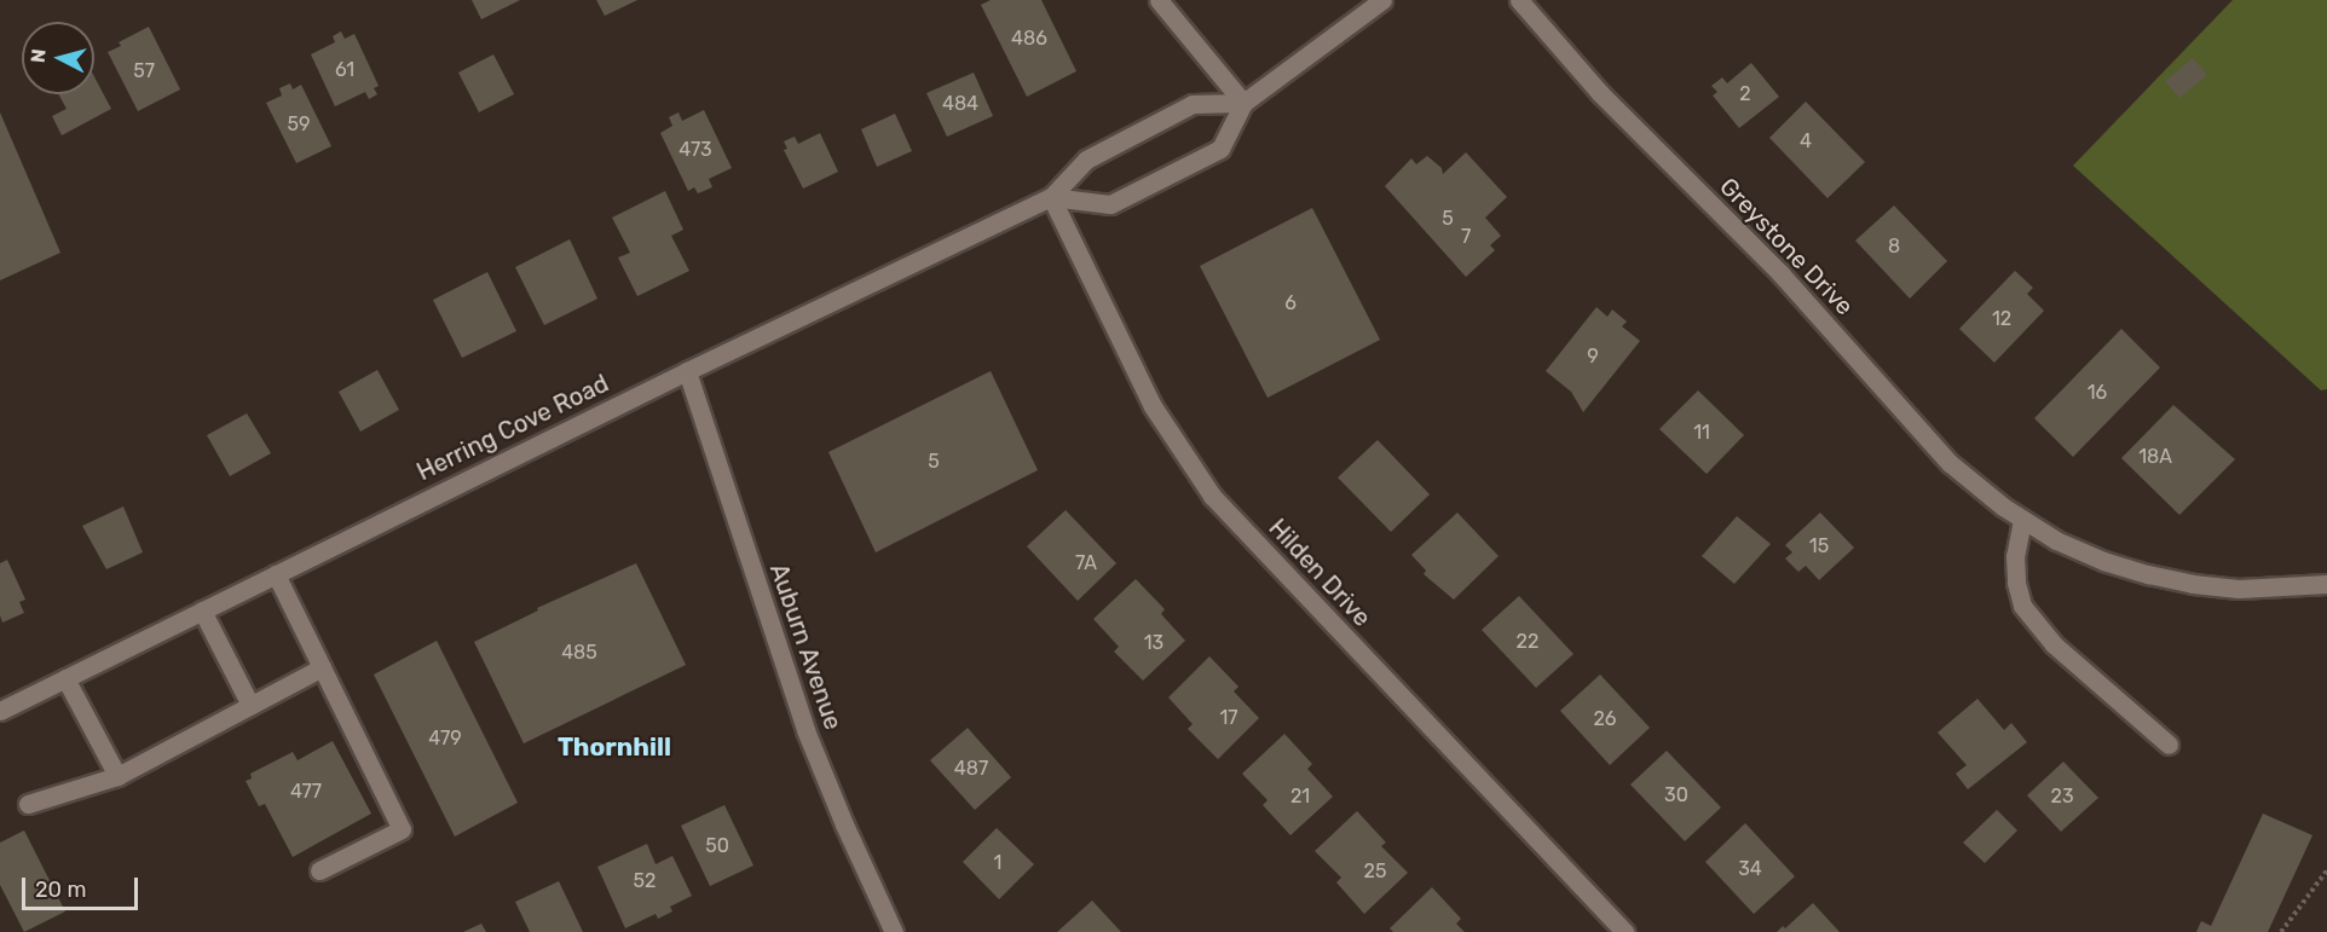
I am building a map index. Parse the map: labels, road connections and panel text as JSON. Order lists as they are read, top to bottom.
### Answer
{
  "streets": {
    "street": [
      "Greystone Drive",
      "Herring Cove Road",
      "Hilden Drive",
      "Auburn Avenue"
    ]
  },
  "crossings": [
    ["Herring Cove Road", "Hilden Drive"],
    ["Herring Cove Road", "Auburn Avenue"]
  ],
  "districts": ["Thornhill"],
  "house_numbers": [
    "486",
    "61",
    "57",
    "2",
    "484",
    "59",
    "4",
    "473",
    "5",
    "7",
    "8",
    "6",
    "12",
    "9",
    "16",
    "11",
    "18A",
    "5",
    "15",
    "7A",
    "22",
    "13",
    "485",
    "17",
    "26",
    "479",
    "487",
    "477",
    "30",
    "21",
    "23",
    "50",
    "1",
    "34",
    "25",
    "52"
  ],
  "scale_bar": "20 m",
  "north": "left"
}
